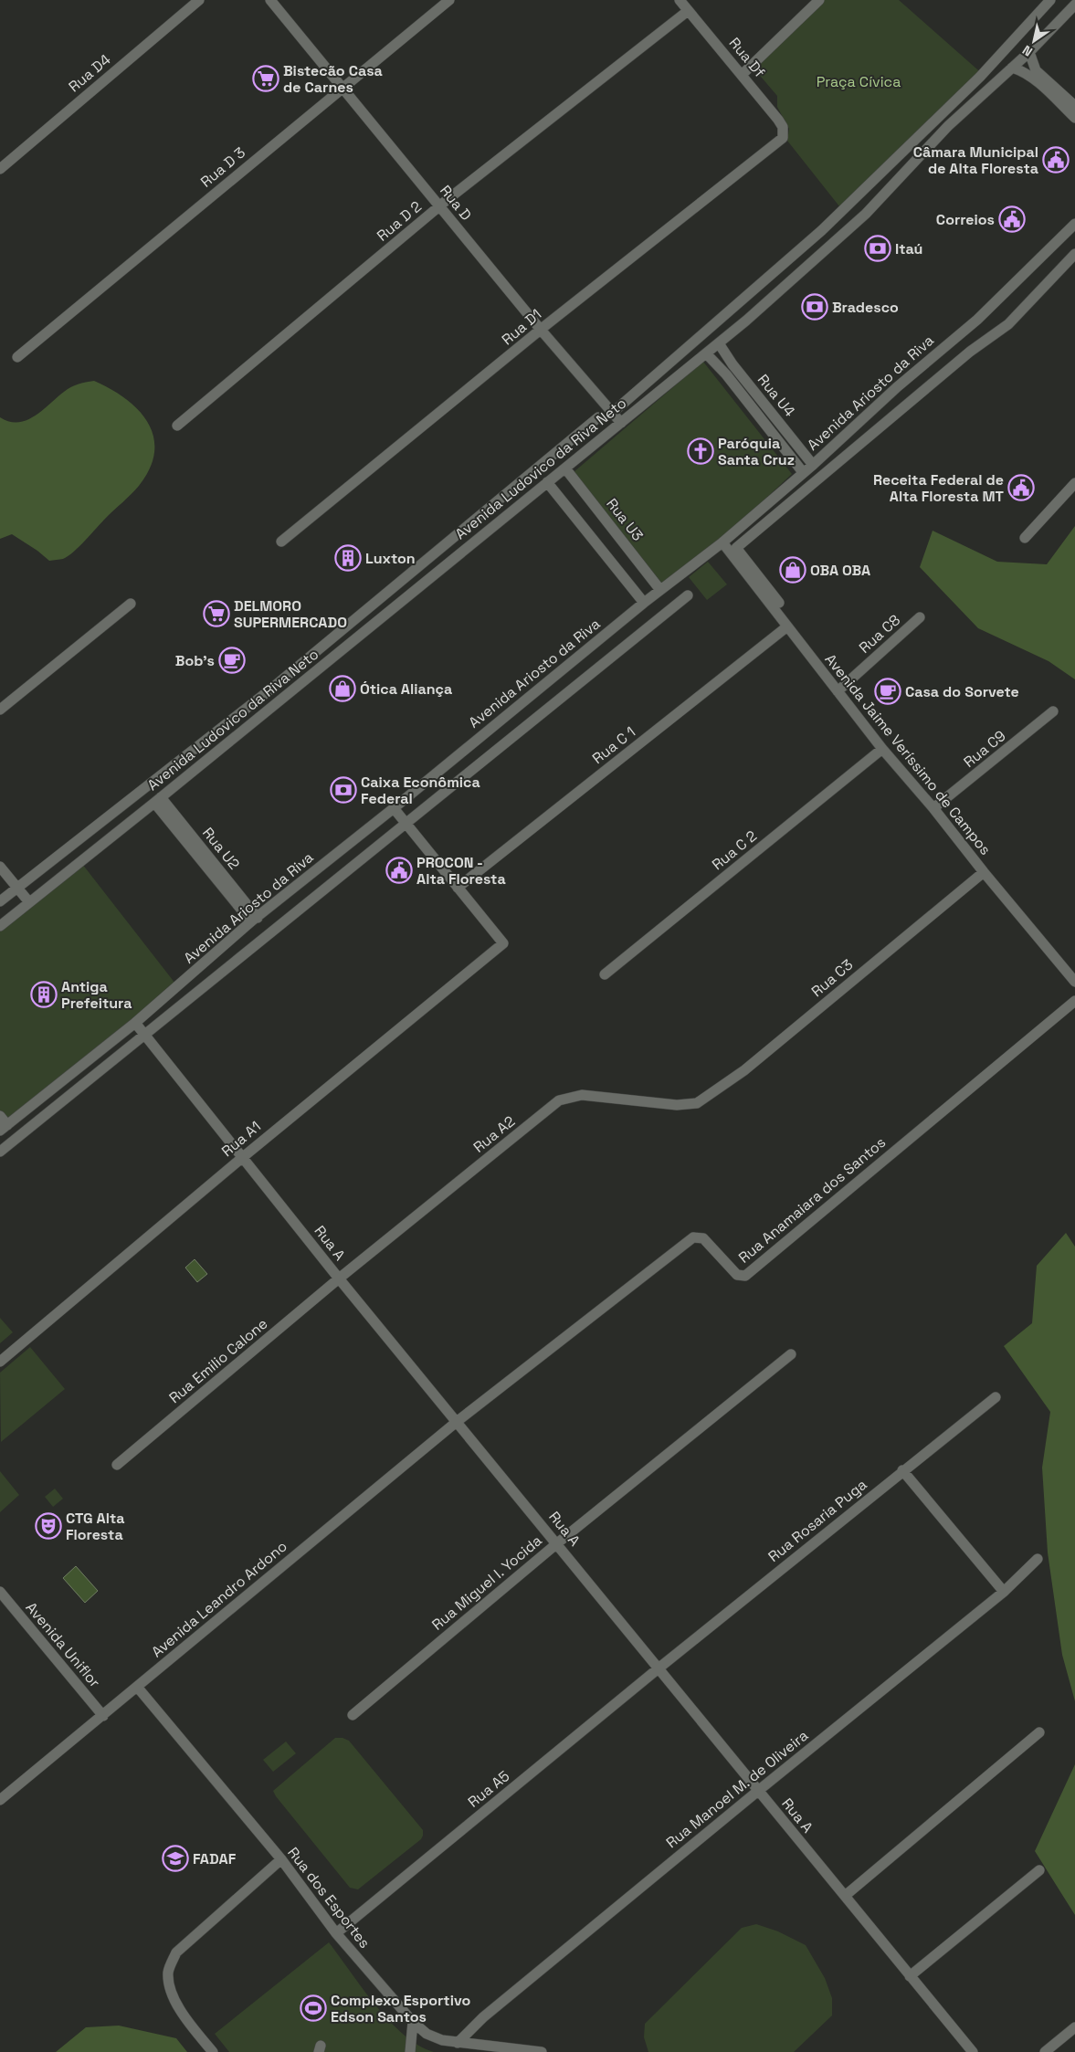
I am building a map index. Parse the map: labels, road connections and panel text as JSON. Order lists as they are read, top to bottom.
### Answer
{
  "streets": {
    "street": [
      "Rua Df",
      "Rua D4",
      "Rua D 3",
      "Rua D",
      "Rua D 2",
      "Rua D1",
      "Avenida Ariosto da Riva",
      "Rua U4",
      "Avenida Ludovico da Riva Neto",
      "Rua U3",
      "Rua C8",
      "Rua C 1",
      "Rua C9",
      "Avenida Jaime Veríssimo de Campos",
      "Rua U2",
      "Rua C 2",
      "Rua C3",
      "Rua A2",
      "Rua A1",
      "Rua Anamaiara dos Santos",
      "Rua A",
      "Rua Emilio Calone",
      "Rua Rosaria Puga",
      "Rua Miguel I. Yocida",
      "Avenida Leandro Ardono",
      "Avenida Uniflor",
      "Rua A5",
      "Rua Manoel M. de Oliveira",
      "Rua dos Esportes"
    ]
  },
  "crossings": [
    ["Rua Df", "Rua D 2"],
    ["Rua Df", "Rua D1"],
    ["Rua D 3", "Rua D"],
    ["Rua D", "Rua D 2"],
    ["Rua D", "Rua D1"],
    ["Rua D", "Avenida Ludovico da Riva Neto"],
    ["Avenida Ariosto da Riva", "Rua U4"],
    ["Avenida Ariosto da Riva", "Rua U3"],
    ["Avenida Ariosto da Riva", "Avenida Jaime Veríssimo de Campos"],
    ["Avenida Ariosto da Riva", "Rua U2"],
    ["Avenida Ariosto da Riva", "Rua A"],
    ["Rua U4", "Avenida Ludovico da Riva Neto"],
    ["Avenida Ludovico da Riva Neto", "Rua U3"],
    ["Avenida Ludovico da Riva Neto", "Rua U2"],
    ["Rua C8", "Avenida Jaime Veríssimo de Campos"],
    ["Rua C 1", "Avenida Jaime Veríssimo de Campos"],
    ["Rua C 1", "Rua A1"],
    ["Rua C9", "Avenida Jaime Veríssimo de Campos"],
    ["Avenida Jaime Veríssimo de Campos", "Rua C 2"],
    ["Avenida Jaime Veríssimo de Campos", "Rua C3"],
    ["Rua C3", "Rua A2"],
    ["Rua A2", "Rua A"],
    ["Rua A2", "Rua Emilio Calone"],
    ["Rua A1", "Rua A"],
    ["Rua Anamaiara dos Santos", "Rua A"],
    ["Rua Anamaiara dos Santos", "Avenida Leandro Ardono"],
    ["Rua A", "Rua Emilio Calone"],
    ["Rua A", "Rua Rosaria Puga"],
    ["Rua A", "Rua Miguel I. Yocida"],
    ["Rua A", "Avenida Leandro Ardono"],
    ["Rua A", "Rua A5"],
    ["Rua A", "Rua Manoel M. de Oliveira"],
    ["Rua Rosaria Puga", "Rua A5"],
    ["Avenida Leandro Ardono", "Avenida Uniflor"],
    ["Avenida Leandro Ardono", "Rua dos Esportes"],
    ["Rua A5", "Rua dos Esportes"],
    ["Rua Manoel M. de Oliveira", "Rua dos Esportes"]
  ],
  "parks": ["Praça Cívica"],
  "places": {
    "supermarket": ["Bistecão Casa de Carnes", "DELMORO SUPERMERCADO"],
    "public building": [
      "Câmara Municipal de Alta Floresta",
      "Correios",
      "Receita Federal de Alta Floresta MT",
      "PROCON - Alta Floresta"
    ],
    "bank": ["Itaú", "Bradesco", "Caixa Econômica Federal"],
    "church": ["Paróquia Santa Cruz"],
    "building": ["Luxton", "Antiga Prefeitura"],
    "shop": ["OBA OBA", "Ótica Aliança"],
    "cafe": ["Bob's", "Casa do Sorvete"],
    "theatre": ["CTG Alta Floresta"],
    "school or university": ["FADAF"],
    "sports": ["Complexo Esportivo Edson Santos"]
  },
  "north": "bottom left"
}
